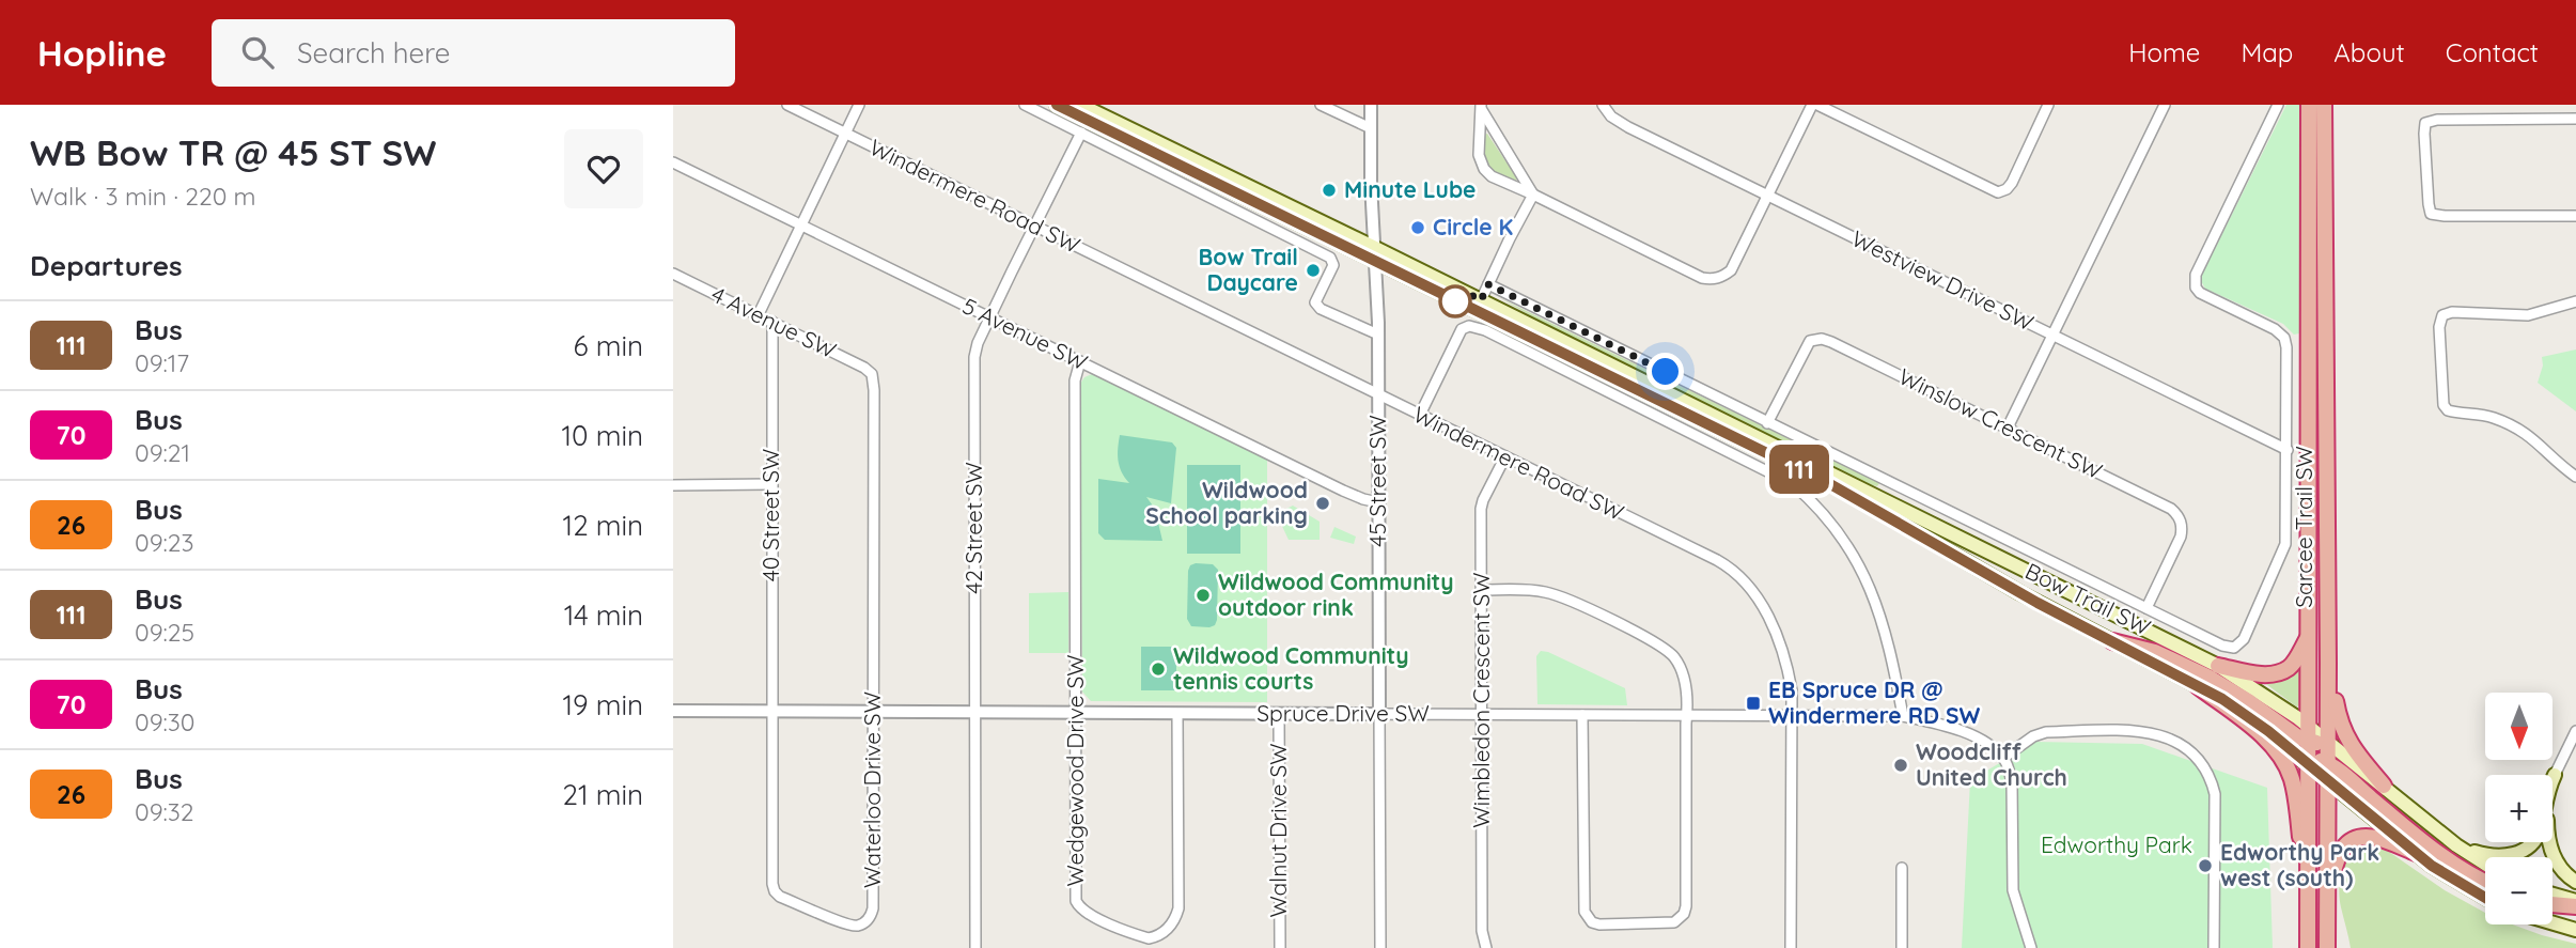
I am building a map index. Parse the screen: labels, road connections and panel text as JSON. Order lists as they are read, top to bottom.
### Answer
{
  "streets": {
    "highway": ["Sarcee Trail SW"],
    "main road": ["Bow Trail SW"],
    "street": [
      "Windermere Road SW",
      "Westview Drive SW",
      "4 Avenue SW",
      "5 Avenue SW",
      "Winslow Crescent SW",
      "45 Street SW",
      "40 Street SW",
      "42 Street SW",
      "Wimbledon Crescent SW",
      "Spruce Drive SW",
      "Wedgewood Drive SW",
      "Waterloo Drive SW",
      "Walnut Drive SW"
    ]
  },
  "crossings": [
    ["Windermere Road SW", "45 Street SW"],
    ["Windermere Road SW", "42 Street SW"],
    ["Windermere Road SW", "Wimbledon Crescent SW"],
    ["Windermere Road SW", "Spruce Drive SW"],
    ["4 Avenue SW", "40 Street SW"],
    ["4 Avenue SW", "Waterloo Drive SW"],
    ["5 Avenue SW", "45 Street SW"],
    ["5 Avenue SW", "42 Street SW"],
    ["5 Avenue SW", "Wedgewood Drive SW"],
    ["45 Street SW", "Bow Trail SW"],
    ["45 Street SW", "Spruce Drive SW"],
    ["40 Street SW", "Spruce Drive SW"],
    ["40 Street SW", "Waterloo Drive SW"],
    ["Sarcee Trail SW", "Bow Trail SW"],
    ["42 Street SW", "Spruce Drive SW"],
    ["Wimbledon Crescent SW", "Spruce Drive SW"],
    ["Spruce Drive SW", "Wedgewood Drive SW"],
    ["Spruce Drive SW", "Waterloo Drive SW"],
    ["Spruce Drive SW", "Walnut Drive SW"]
  ],
  "parks": ["Edworthy Park"],
  "places": {
    "other": [
      "Minute Lube",
      "Circle K",
      "Bow Trail Daycare",
      "Wildwood School parking",
      "Wildwood Community outdoor rink",
      "Wildwood Community tennis courts",
      "Woodcliff United Church",
      "Edworthy Park west (south)"
    ],
    "transit": ["EB Spruce DR @ Windermere RD SW"]
  },
  "lines": ["bus line 111"],
  "north": "bottom",
  "page": {
    "header": "Hopline",
    "search": "Search here",
    "nav": [
      "Home",
      "Map",
      "About",
      "Contact"
    ],
    "heading": [
      ["WB Bow TR @ 45 ST SW", "Walk · 3 min · 220 m"],
      "Departures"
    ],
    "on_map": "111",
    "list": [
      {
        "mark": "111",
        "name": "Bus",
        "note": "09:17",
        "value": "6 min"
      },
      {
        "mark": "70",
        "name": "Bus",
        "note": "09:21",
        "value": "10 min"
      },
      {
        "mark": "26",
        "name": "Bus",
        "note": "09:23",
        "value": "12 min"
      },
      {
        "mark": "111",
        "name": "Bus",
        "note": "09:25",
        "value": "14 min"
      },
      {
        "mark": "70",
        "name": "Bus",
        "note": "09:30",
        "value": "19 min"
      },
      {
        "mark": "26",
        "name": "Bus",
        "note": "09:32",
        "value": "21 min"
      }
    ],
    "map_buttons": ["+", "−"]
  }
}
